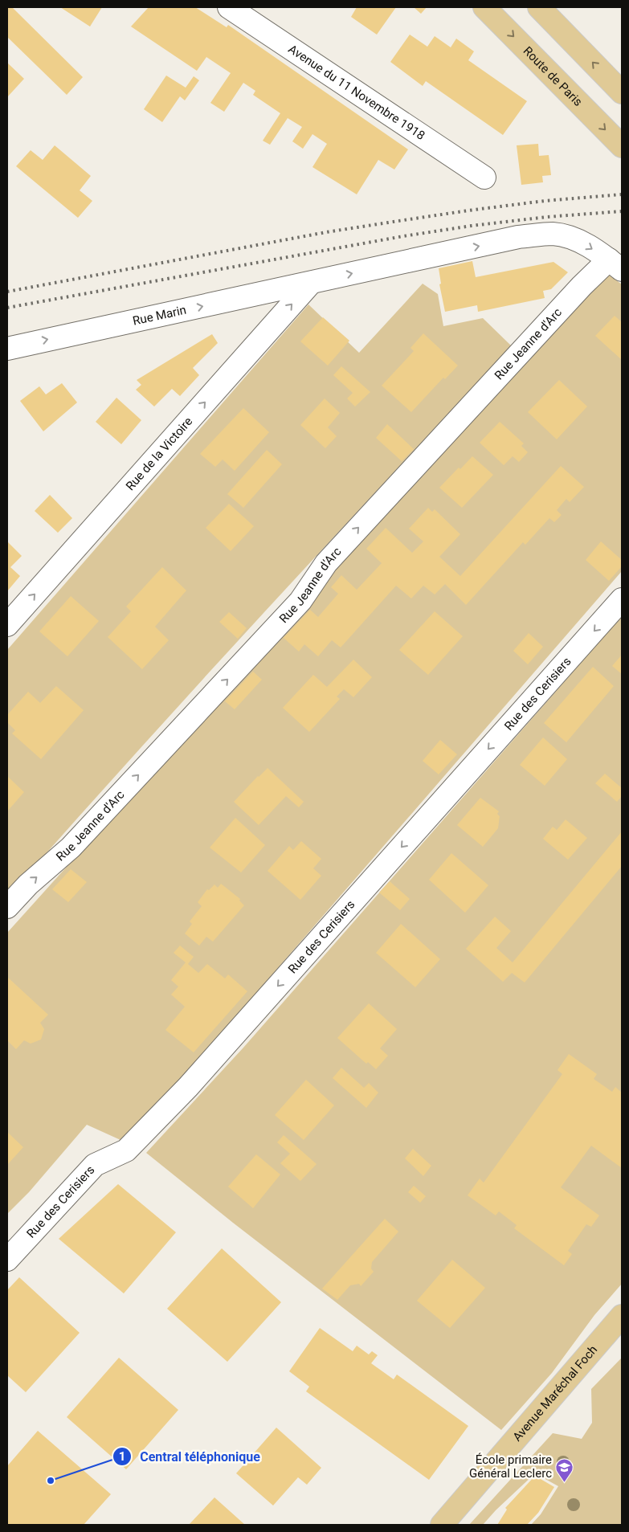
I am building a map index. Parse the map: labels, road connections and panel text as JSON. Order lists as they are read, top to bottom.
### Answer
{
  "streets": {
    "main road": ["Route de Paris", "Avenue Maréchal Foch"],
    "street": [
      "Avenue du 11 Novembre 1918",
      "Rue Marin",
      "Rue Jeanne d'Arc",
      "Rue de la Victoire",
      "Rue des Cerisiers"
    ]
  },
  "crossings": [
    ["Rue Marin", "Rue Jeanne d'Arc"],
    ["Rue Marin", "Rue de la Victoire"]
  ],
  "one_way": [
    "Rue Marin",
    "Rue Jeanne d'Arc",
    "Rue de la Victoire",
    "Rue des Cerisiers"
  ],
  "places": {
    "other": ["Central téléphonique"],
    "school or university": ["École primaire Général Leclerc"]
  }
}
